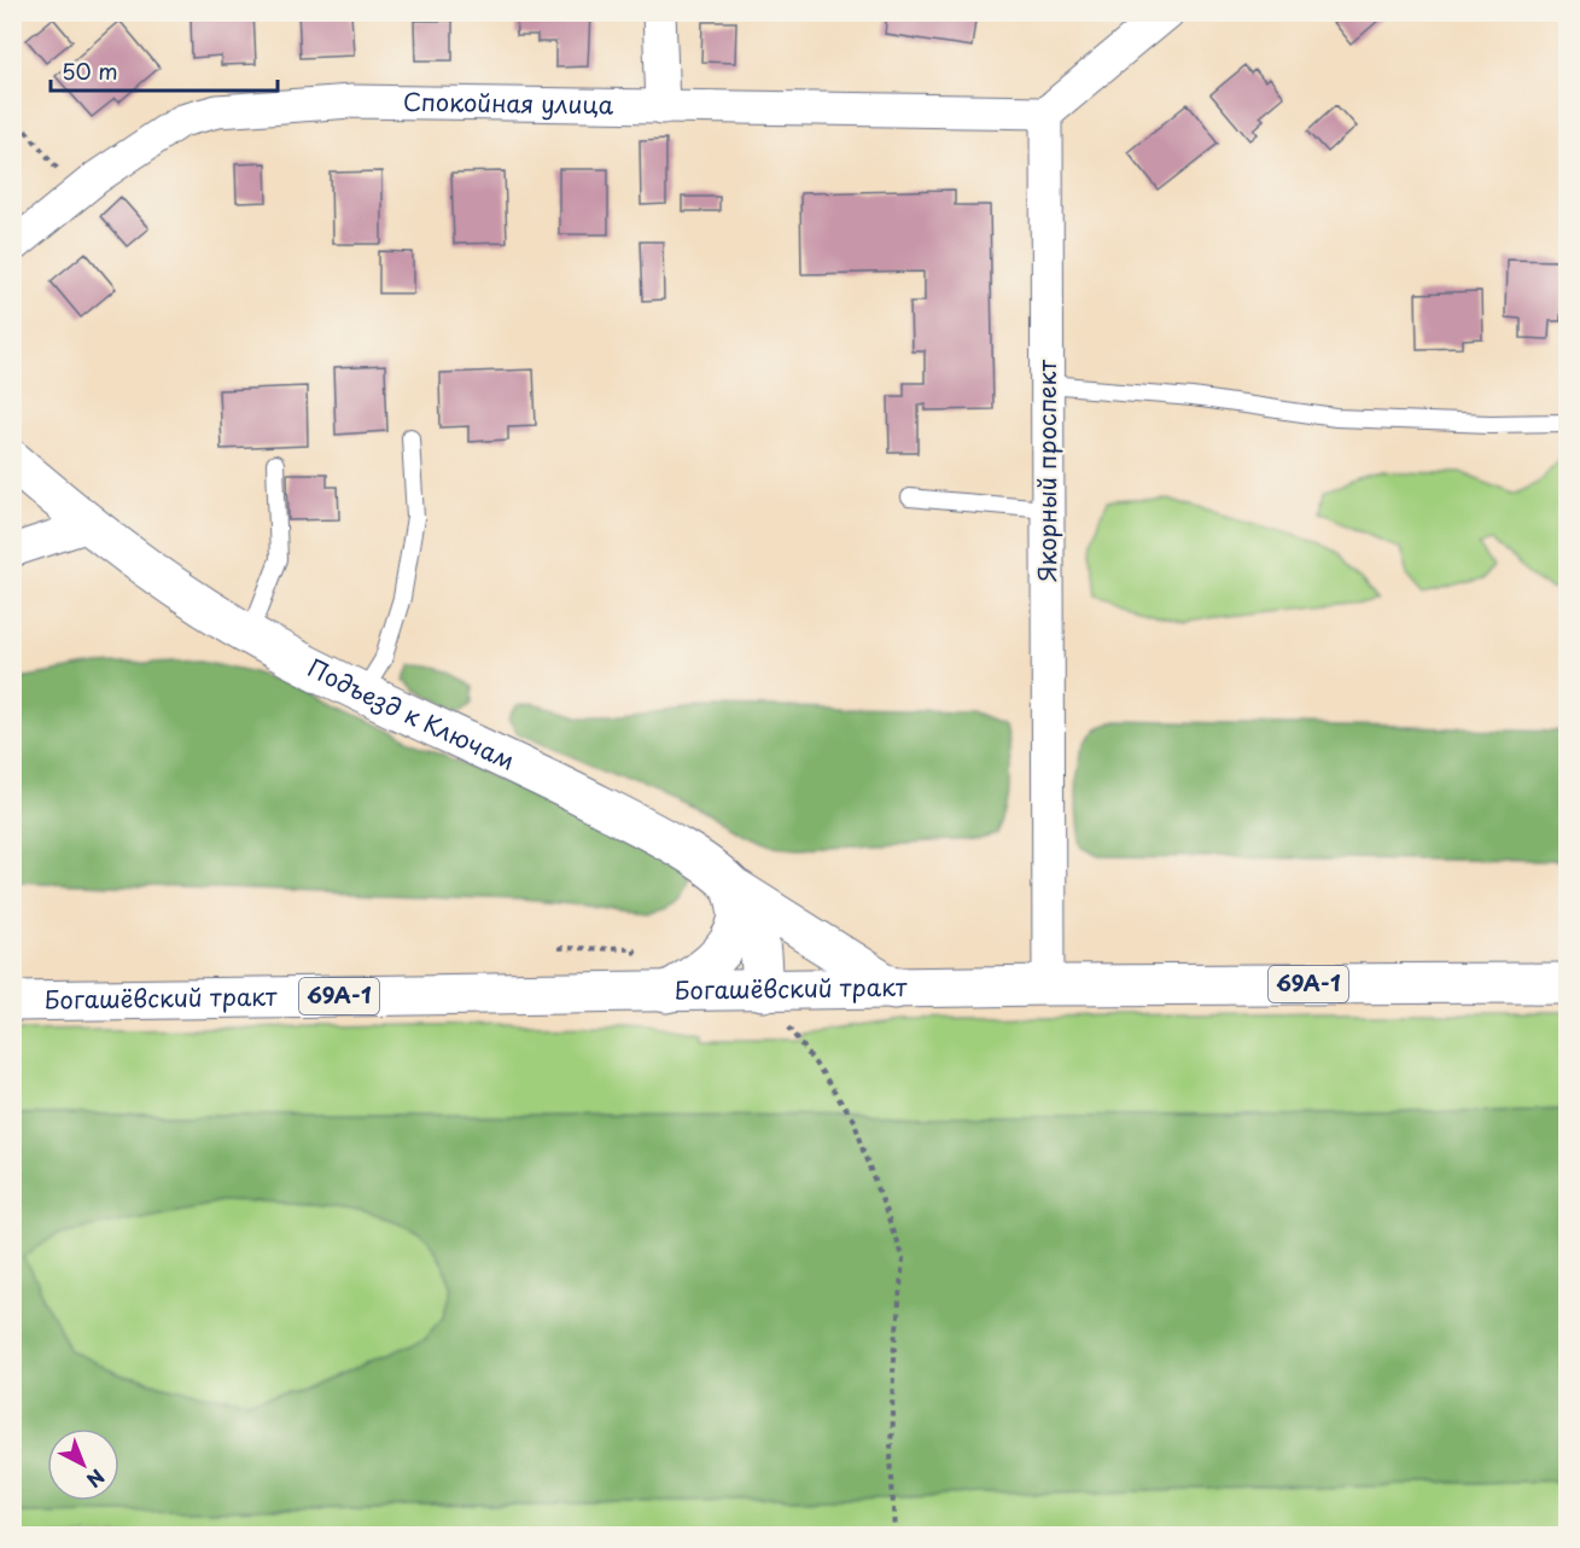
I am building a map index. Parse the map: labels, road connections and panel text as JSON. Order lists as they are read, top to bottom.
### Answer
{
  "streets": {
    "main road": ["Подъезд к Ключам", "69А-1", "Богашёвский тракт"],
    "street": ["Спокойная улица", "Якорный проспект"]
  },
  "crossings": [
    ["Спокойная улица", "Якорный проспект"],
    ["Якорный проспект", "Богашёвский тракт"],
    ["Подъезд к Ключам", "Богашёвский тракт"]
  ],
  "scale_bar": "50 m",
  "north": "bottom right"
}
